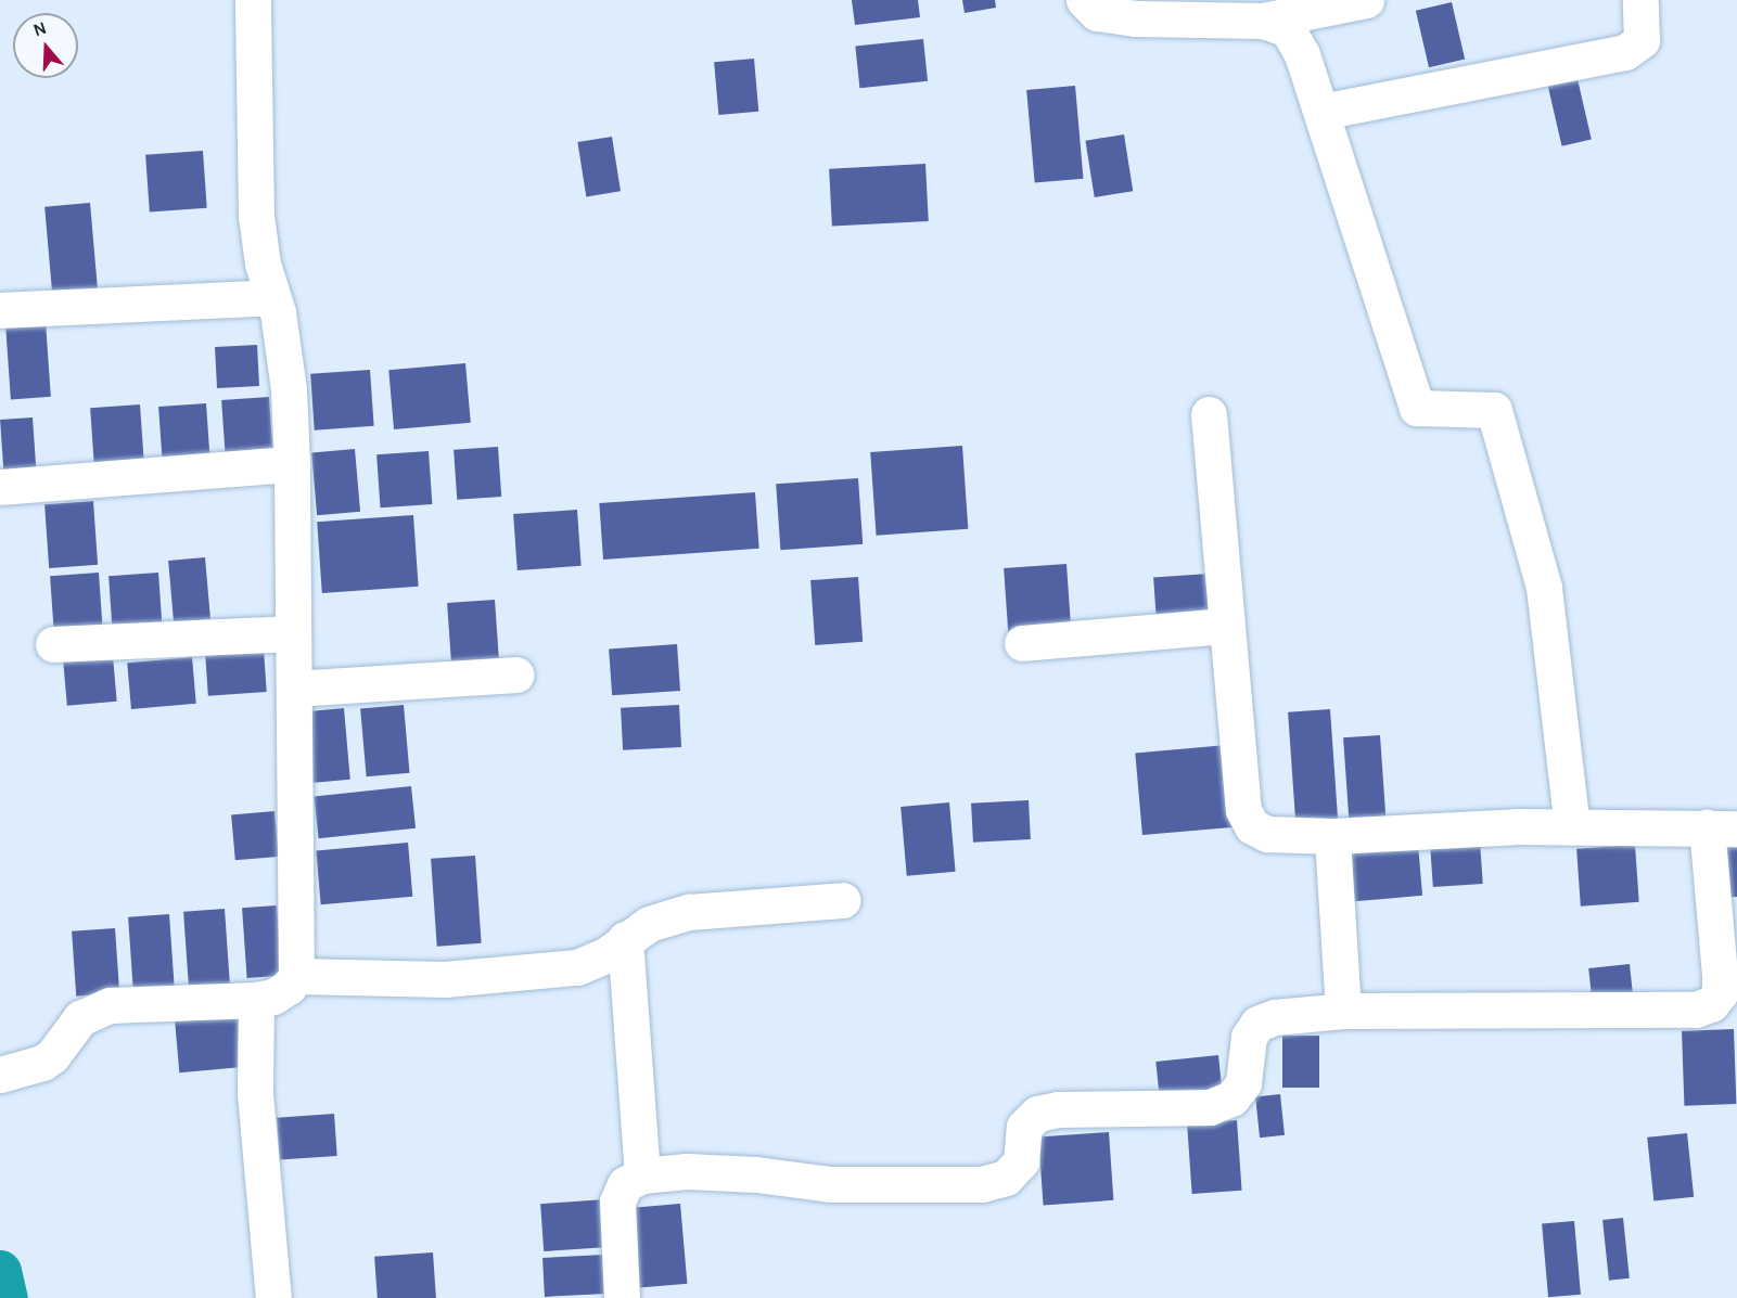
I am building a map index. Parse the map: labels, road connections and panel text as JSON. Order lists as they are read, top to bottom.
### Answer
{
  "north": "top"
}
